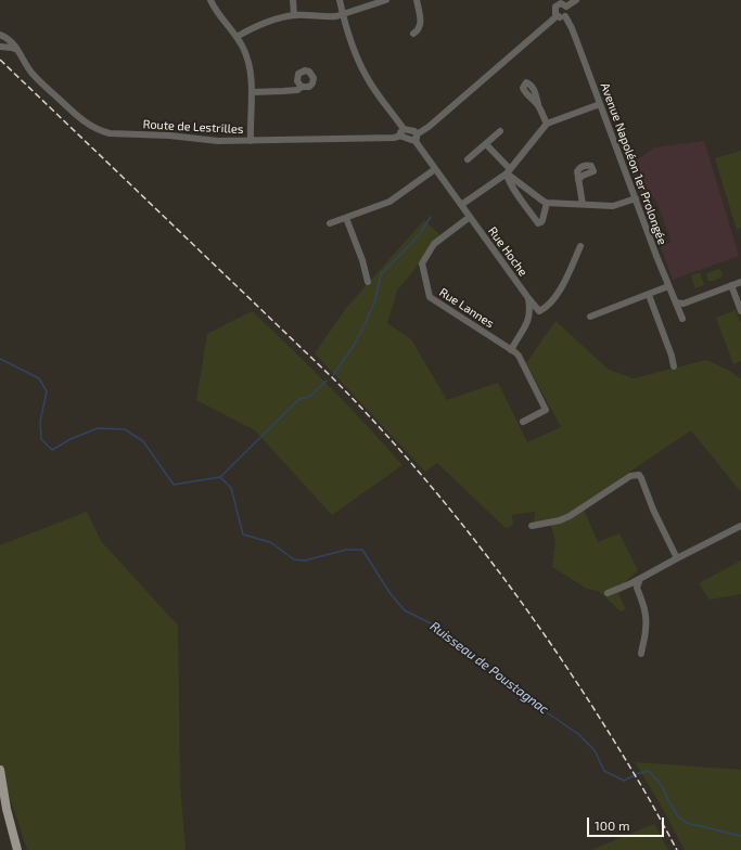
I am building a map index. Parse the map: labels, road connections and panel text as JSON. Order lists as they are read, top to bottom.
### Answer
{
  "streets": {
    "street": [
      "Route de Lestrilles",
      "Avenue Napoléon 1er Prolongée",
      "Rue Hoche",
      "Rue Lannes"
    ]
  },
  "crossings": [
    ["Rue Hoche", "Rue Lannes"]
  ],
  "water": ["Ruisseau de Poustagnac"],
  "scale_bar": "100 m"
}
